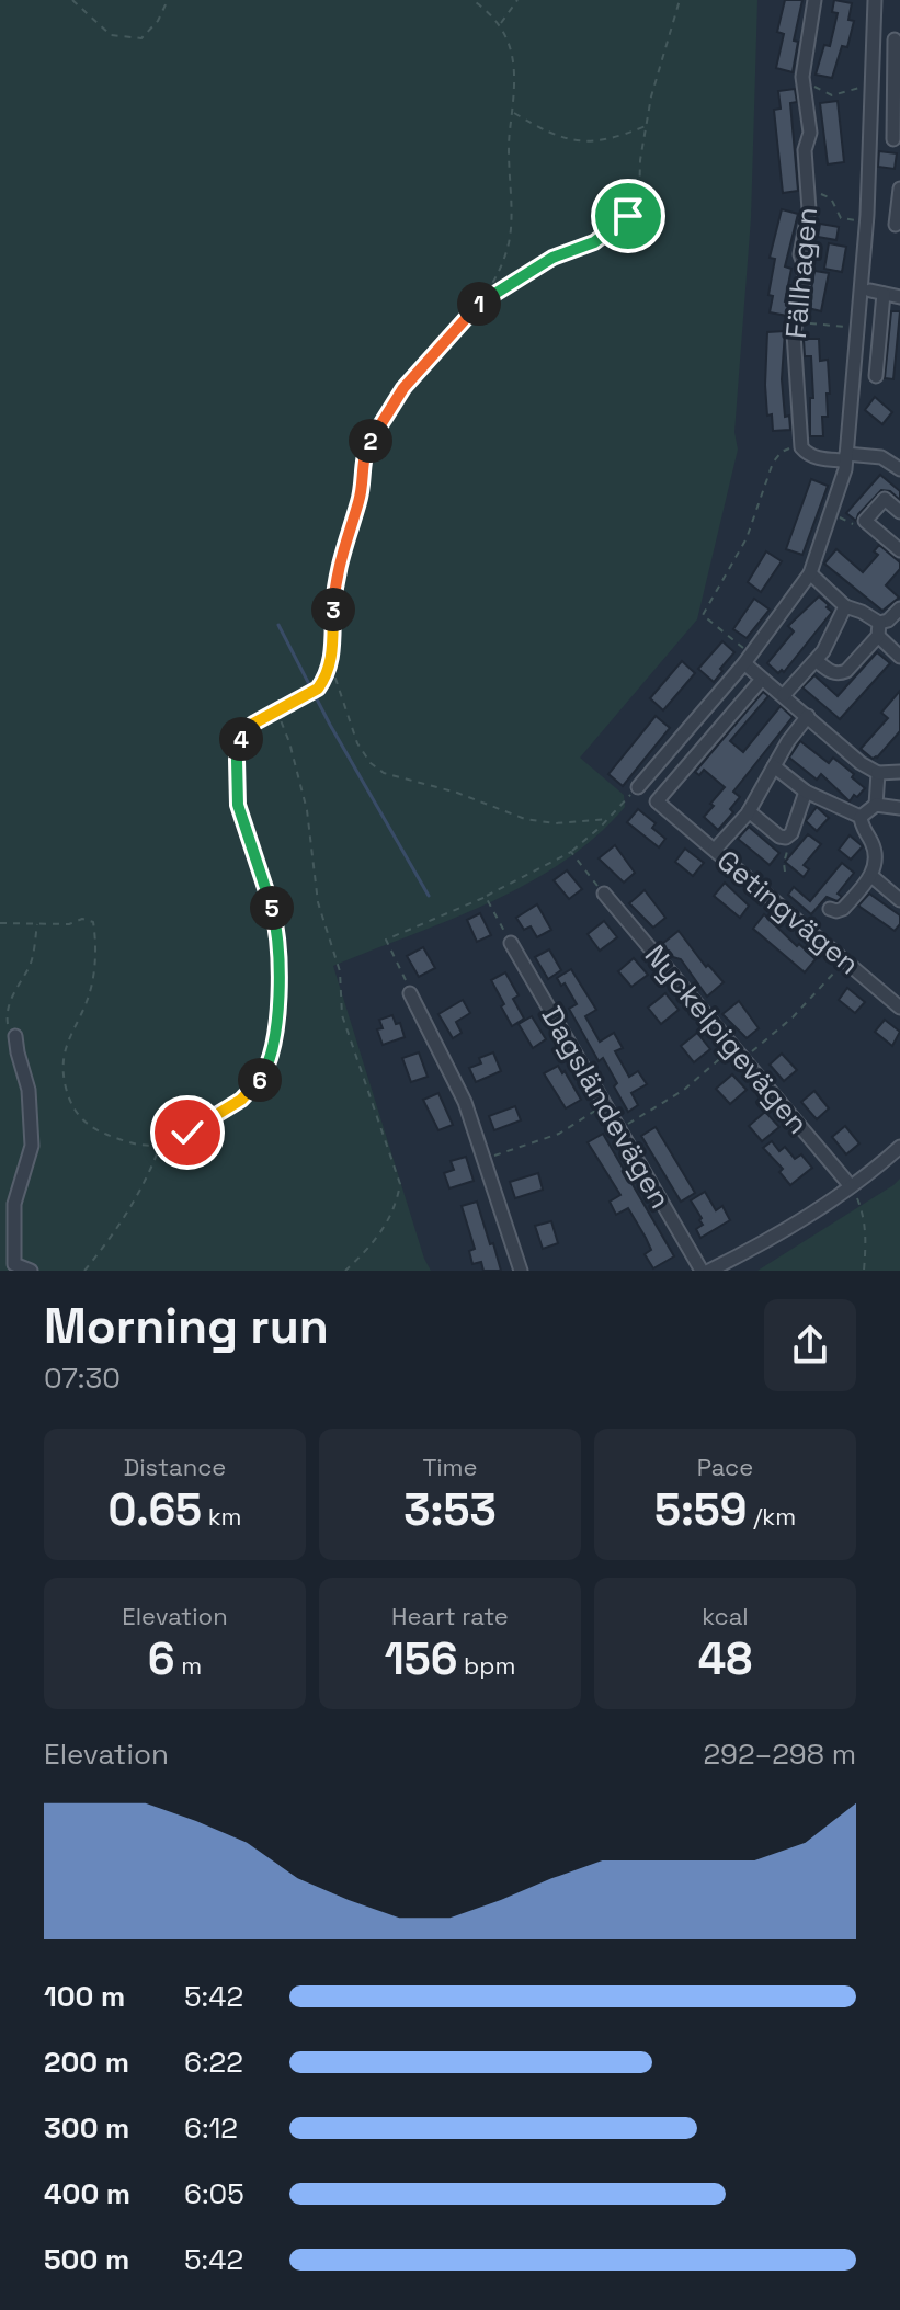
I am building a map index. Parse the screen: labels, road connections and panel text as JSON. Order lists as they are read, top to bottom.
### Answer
{
  "streets": {
    "street": [
      "Fällhagen",
      "Getingvägen",
      "Nyckelpigevägen",
      "Dagsländevägen"
    ]
  },
  "page": {
    "pins": [
      "1",
      "2",
      "3",
      "4",
      "5",
      "6"
    ],
    "heading": ["Morning run", "07:30"],
    "stats": [
      ["Distance", "0.65 km"],
      ["Time", "3:53"],
      ["Pace", "5:59 /km"],
      ["Elevation", "6 m"],
      ["Heart rate", "156 bpm"],
      ["kcal", "48"]
    ],
    "chart": ["Elevation", "292–298 m"],
    "list": [
      {
        "name": "100 m",
        "note": "5:42"
      },
      {
        "name": "200 m",
        "note": "6:22"
      },
      {
        "name": "300 m",
        "note": "6:12"
      },
      {
        "name": "400 m",
        "note": "6:05"
      },
      {
        "name": "500 m",
        "note": "5:42"
      }
    ]
  }
}
